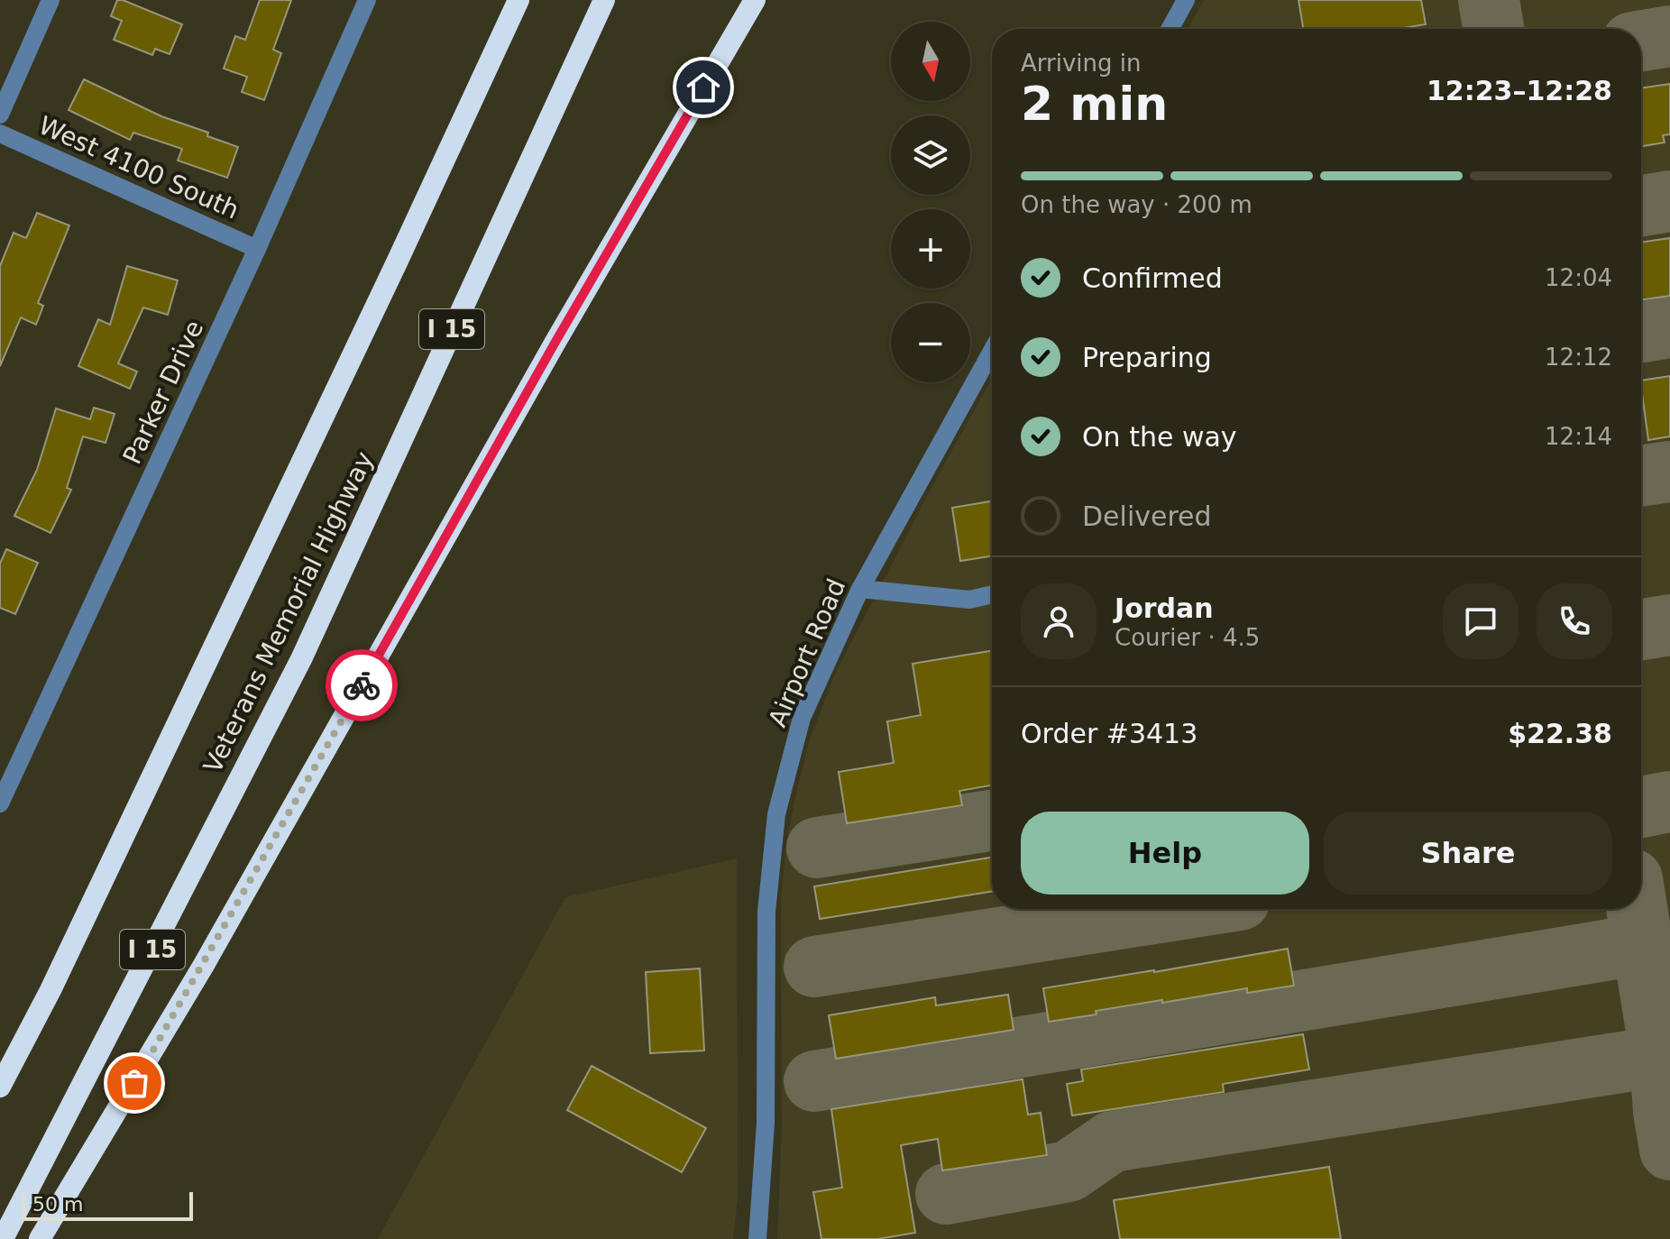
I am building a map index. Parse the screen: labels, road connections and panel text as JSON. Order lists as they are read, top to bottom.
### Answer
{
  "streets": {
    "highway": ["I 15", "Veterans Memorial Highway"],
    "street": ["West 4100 South", "Parker Drive", "Airport Road"]
  },
  "crossings": [
    ["West 4100 South", "Parker Drive"]
  ],
  "scale_bar": "50 m",
  "north": "bottom",
  "page": {
    "map_buttons": ["+", "−"],
    "heading": ["2 min", "Arriving in", "12:23–12:28"],
    "panel": [
      "Jordan",
      "Courier · 4.5",
      "Order #3413",
      "$22.38"
    ],
    "bar": "On the way · 200 m",
    "list": [
      ["Confirmed", "12:04"],
      ["Preparing", "12:12"],
      ["On the way", "12:14"],
      "Delivered"
    ],
    "buttons": ["Help", "Share"],
    "scale": "50 m"
  }
}
